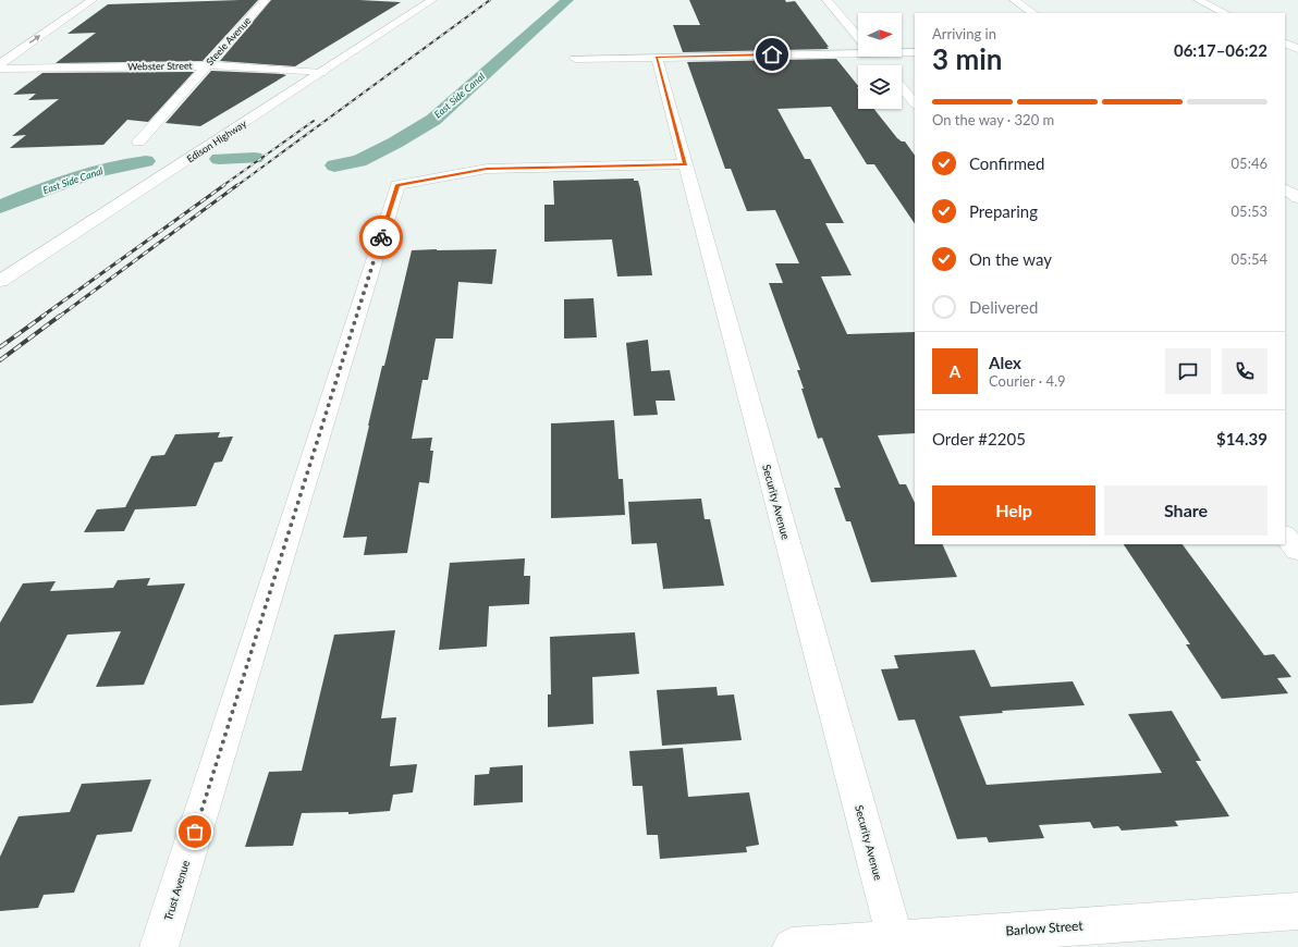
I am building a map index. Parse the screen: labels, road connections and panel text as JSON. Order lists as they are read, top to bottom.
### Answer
{
  "streets": {
    "street": [
      "Steele Avenue",
      "Webster Street",
      "Edison Highway",
      "Security Avenue",
      "Trust Avenue",
      "Barlow Street"
    ]
  },
  "crossings": [
    ["Steele Avenue", "Webster Street"],
    ["Webster Street", "Edison Highway"],
    ["Security Avenue", "Trust Avenue"],
    ["Security Avenue", "Barlow Street"]
  ],
  "water": ["East Side Canal"],
  "north": "right",
  "page": {
    "heading": ["3 min", "Arriving in", "06:17–06:22"],
    "panel": [
      "Alex",
      "Courier · 4.9",
      "Order #2205",
      "$14.39"
    ],
    "bar": "On the way · 320 m",
    "list": [
      ["Confirmed", "05:46"],
      ["Preparing", "05:53"],
      ["On the way", "05:54"],
      "Delivered"
    ],
    "round": "A",
    "buttons": ["Help", "Share"]
  }
}
